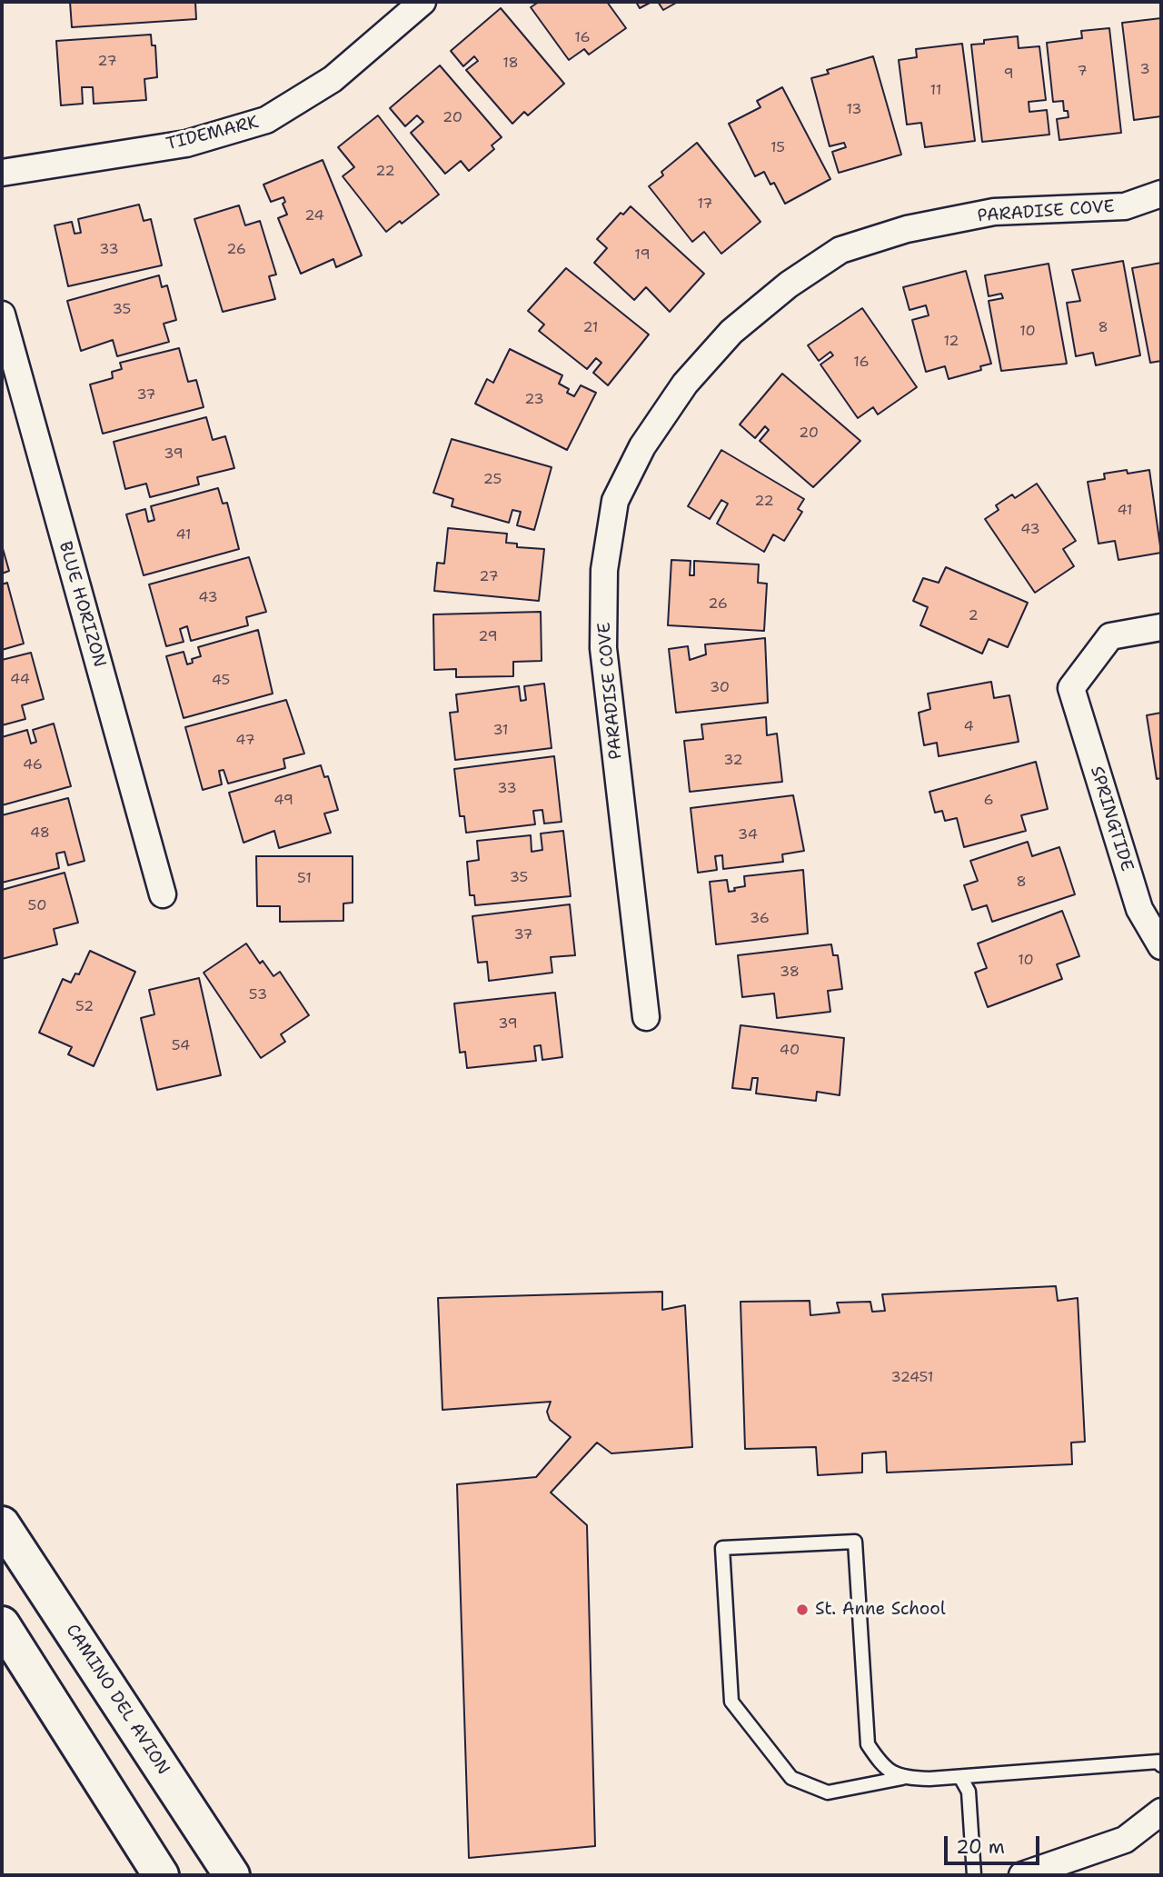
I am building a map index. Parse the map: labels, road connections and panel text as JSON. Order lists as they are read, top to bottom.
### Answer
{
  "streets": {
    "main road": ["CAMINO DEL AVION"],
    "street": [
      "TIDEMARK",
      "PARADISE COVE",
      "BLUE HORIZON",
      "SPRINGTIDE"
    ]
  },
  "places": ["St. Anne School"],
  "house_numbers": [
    "16",
    "27",
    "18",
    "3",
    "7",
    "9",
    "11",
    "13",
    "20",
    "15",
    "22",
    "17",
    "24",
    "33",
    "26",
    "19",
    "35",
    "21",
    "8",
    "10",
    "12",
    "16",
    "37",
    "23",
    "20",
    "39",
    "25",
    "22",
    "41",
    "43",
    "41",
    "27",
    "43",
    "26",
    "2",
    "29",
    "44",
    "45",
    "30",
    "4",
    "31",
    "47",
    "32",
    "46",
    "33",
    "49",
    "6",
    "48",
    "34",
    "35",
    "51",
    "8",
    "50",
    "36",
    "37",
    "10",
    "38",
    "53",
    "52",
    "39",
    "54",
    "40",
    "32451"
  ],
  "scale_bar": "20 m"
}
